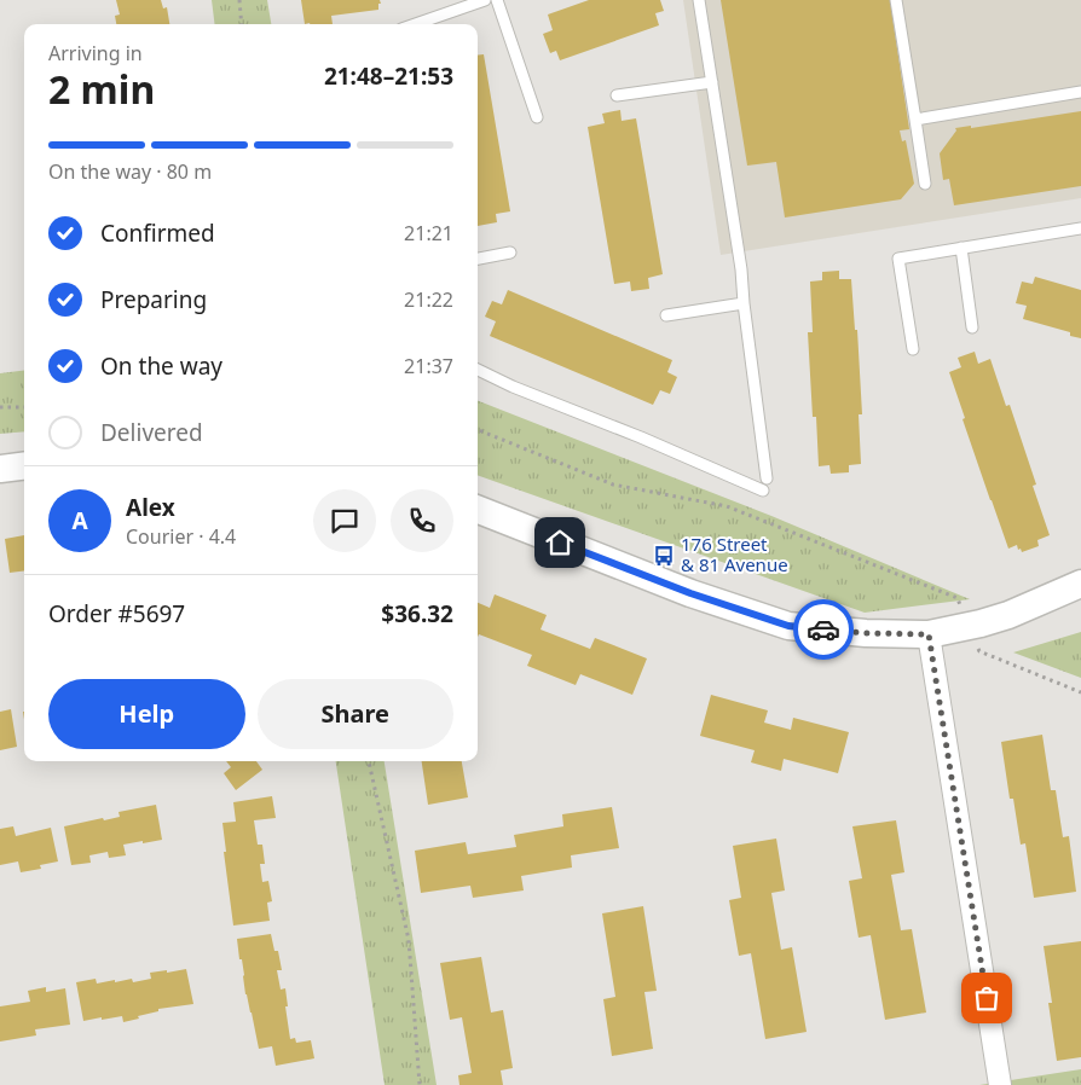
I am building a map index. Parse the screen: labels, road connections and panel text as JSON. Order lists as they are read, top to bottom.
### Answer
{
  "places": {
    "bus stop": ["176 Street & 81 Avenue"]
  },
  "page": {
    "heading": ["2 min", "Arriving in", "21:48–21:53"],
    "panel": [
      "Alex",
      "Courier · 4.4",
      "Order #5697",
      "$36.32"
    ],
    "bar": "On the way · 80 m",
    "list": [
      ["Confirmed", "21:21"],
      ["Preparing", "21:22"],
      ["On the way", "21:37"],
      "Delivered"
    ],
    "round": "A",
    "buttons": ["Help", "Share"]
  }
}
